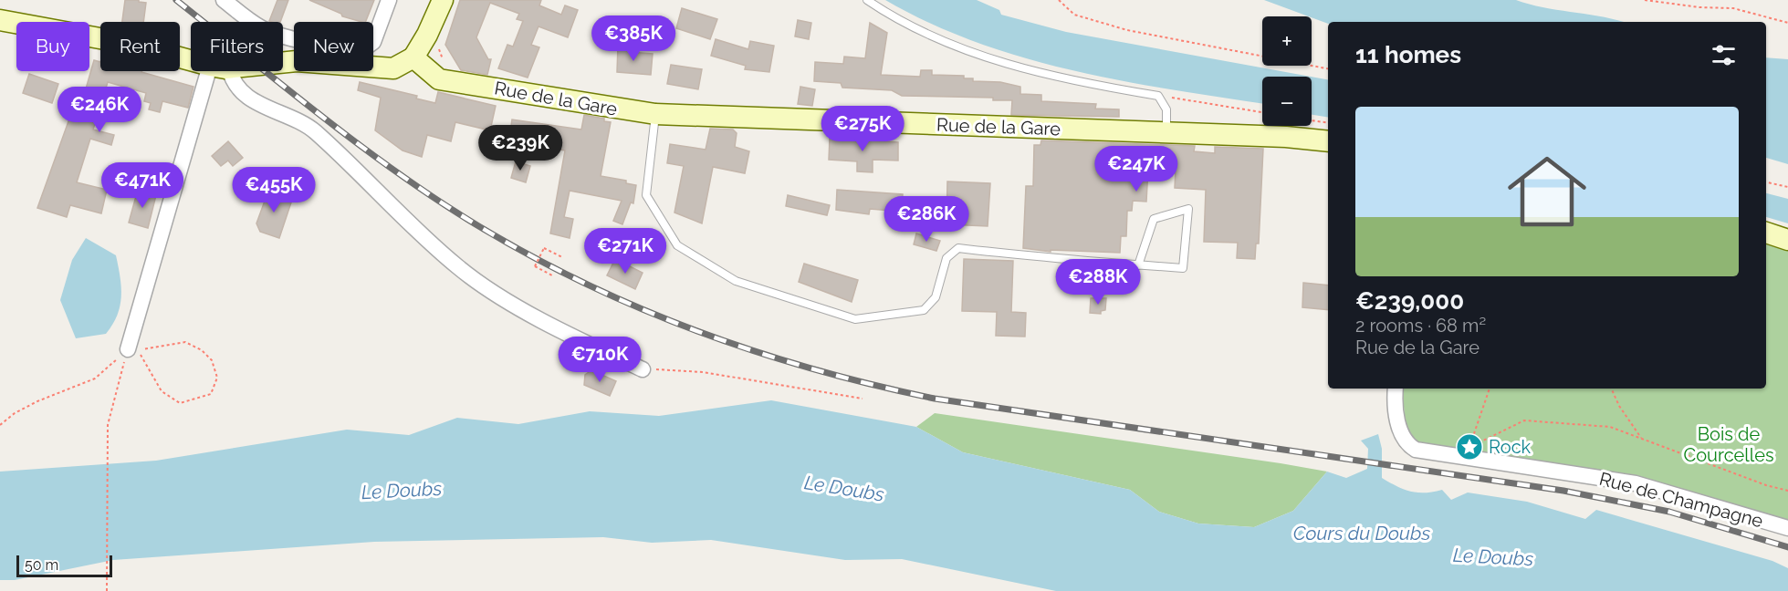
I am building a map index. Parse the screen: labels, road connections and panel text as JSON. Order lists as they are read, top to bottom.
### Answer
{
  "streets": {
    "main road": ["Rue de la Gare"],
    "street": ["Rue de Champagne"]
  },
  "water": ["Le Doubs", "Cours du Doubs"],
  "parks": ["Bois de Courcelles"],
  "places": {
    "place": ["Rock"]
  },
  "scale_bar": "50 m",
  "page": {
    "price": [
      "€385K",
      "€246K",
      "€275K",
      "€239K",
      "€247K",
      "€471K",
      "€455K",
      "€286K",
      "€271K",
      "€288K",
      "€710K"
    ],
    "map_buttons": ["+", "−"],
    "chip": [
      "Buy",
      "Rent",
      "Filters",
      "New"
    ],
    "heading": "11 homes",
    "list": [
      {
        "name": "€239,000",
        "note": "2 rooms · 68 m² · Rue de la Gare"
      }
    ],
    "scale": "50 m"
  }
}
